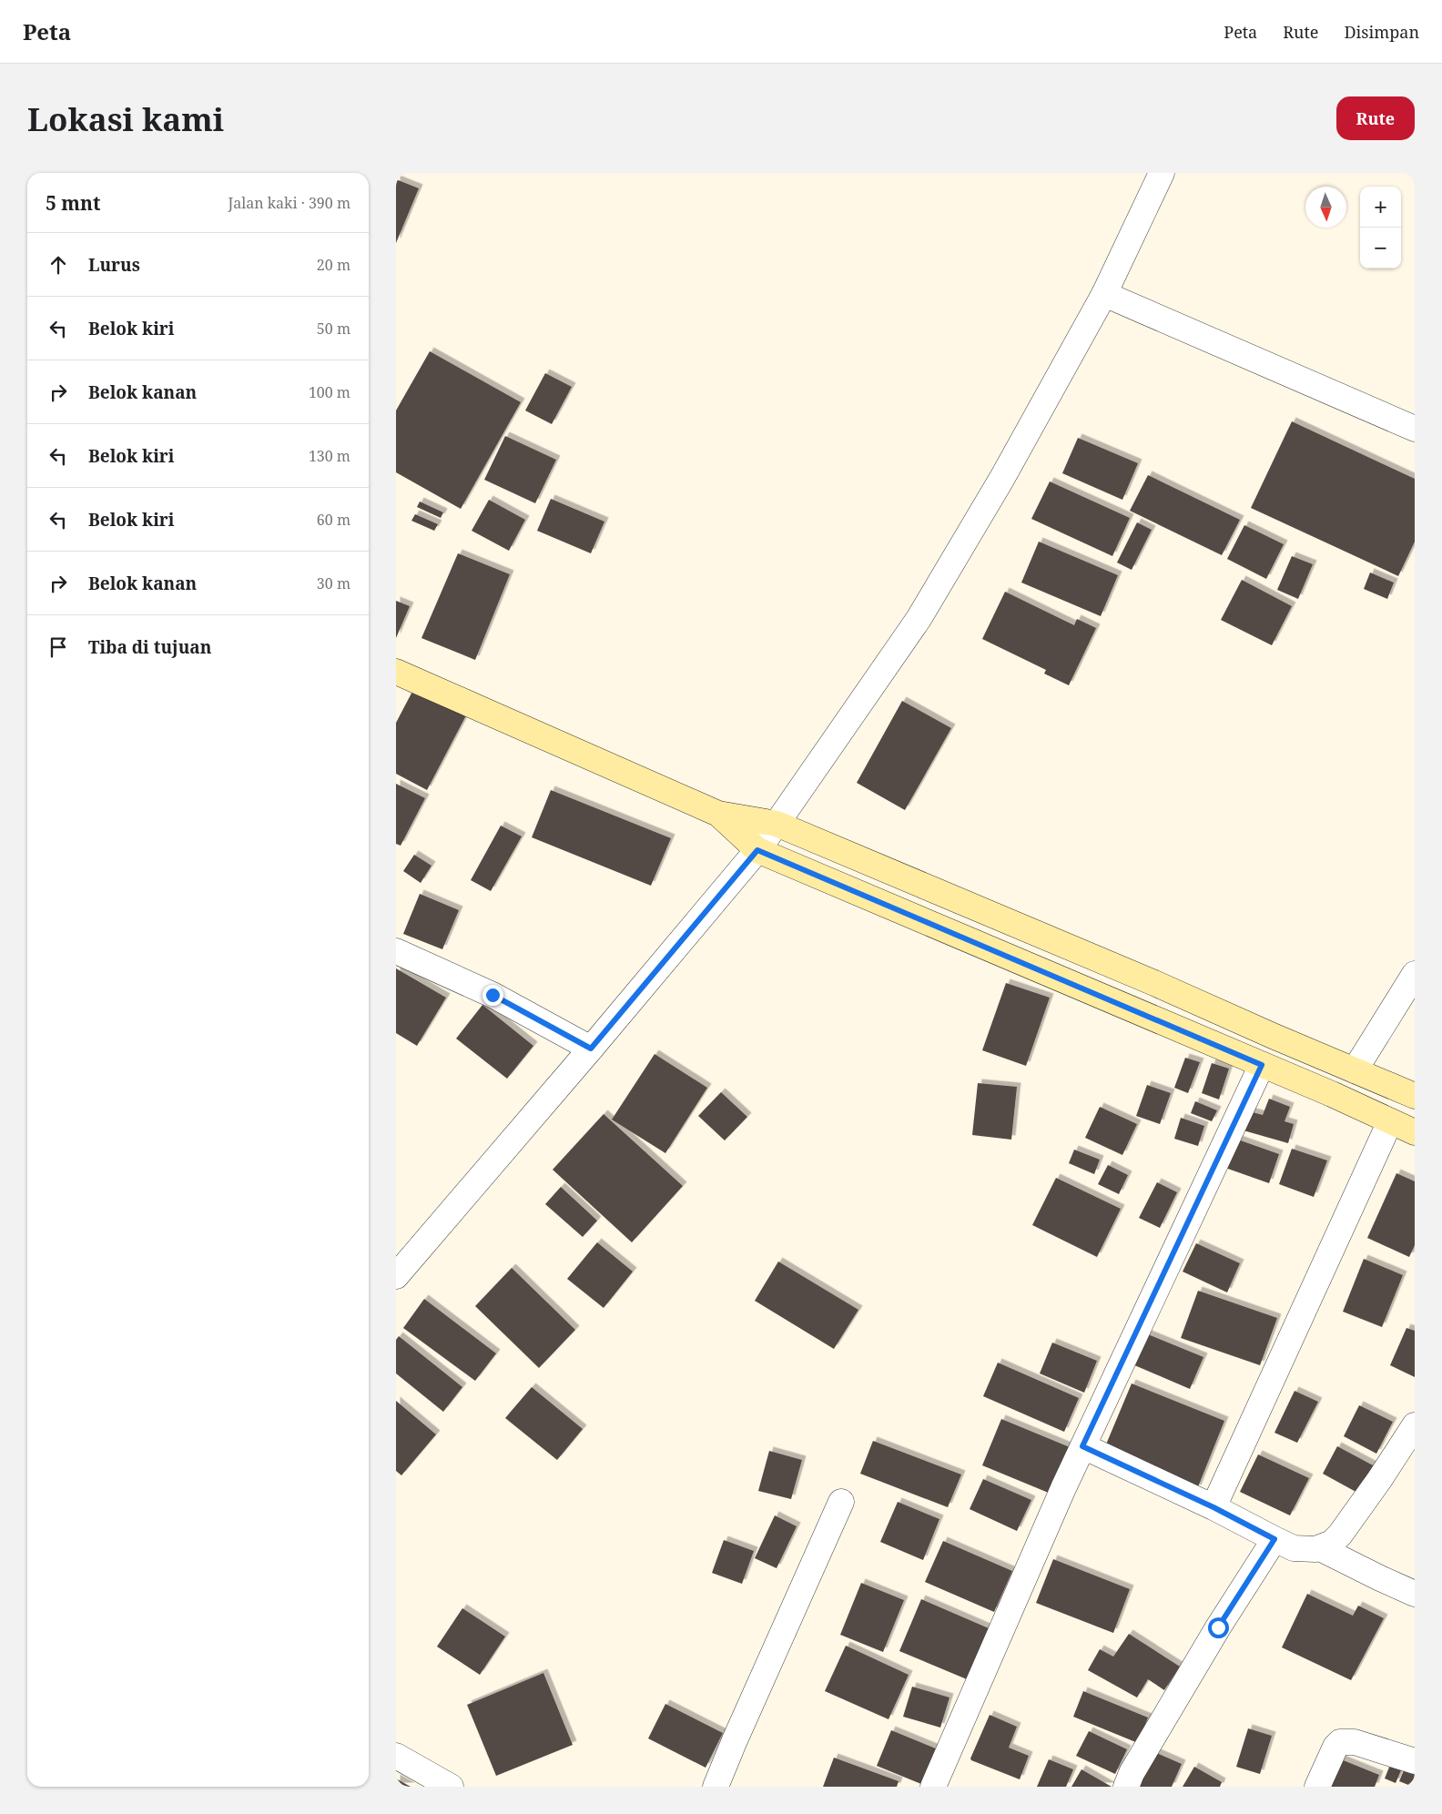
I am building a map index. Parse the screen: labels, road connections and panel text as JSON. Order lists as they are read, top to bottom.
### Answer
{
  "north": "bottom",
  "page": {
    "header": "Peta",
    "nav": ["Peta", "Rute", "Disimpan"],
    "buttons": "Rute",
    "title": "Lokasi kami",
    "heading": ["5 mnt", "Jalan kaki · 390 m"],
    "map_buttons": ["+", "−"],
    "list": [
      ["Lurus", "20 m"],
      ["Belok kiri", "50 m"],
      ["Belok kanan", "100 m"],
      ["Belok kiri", "130 m"],
      ["Belok kiri", "60 m"],
      ["Belok kanan", "30 m"],
      "Tiba di tujuan"
    ]
  }
}
